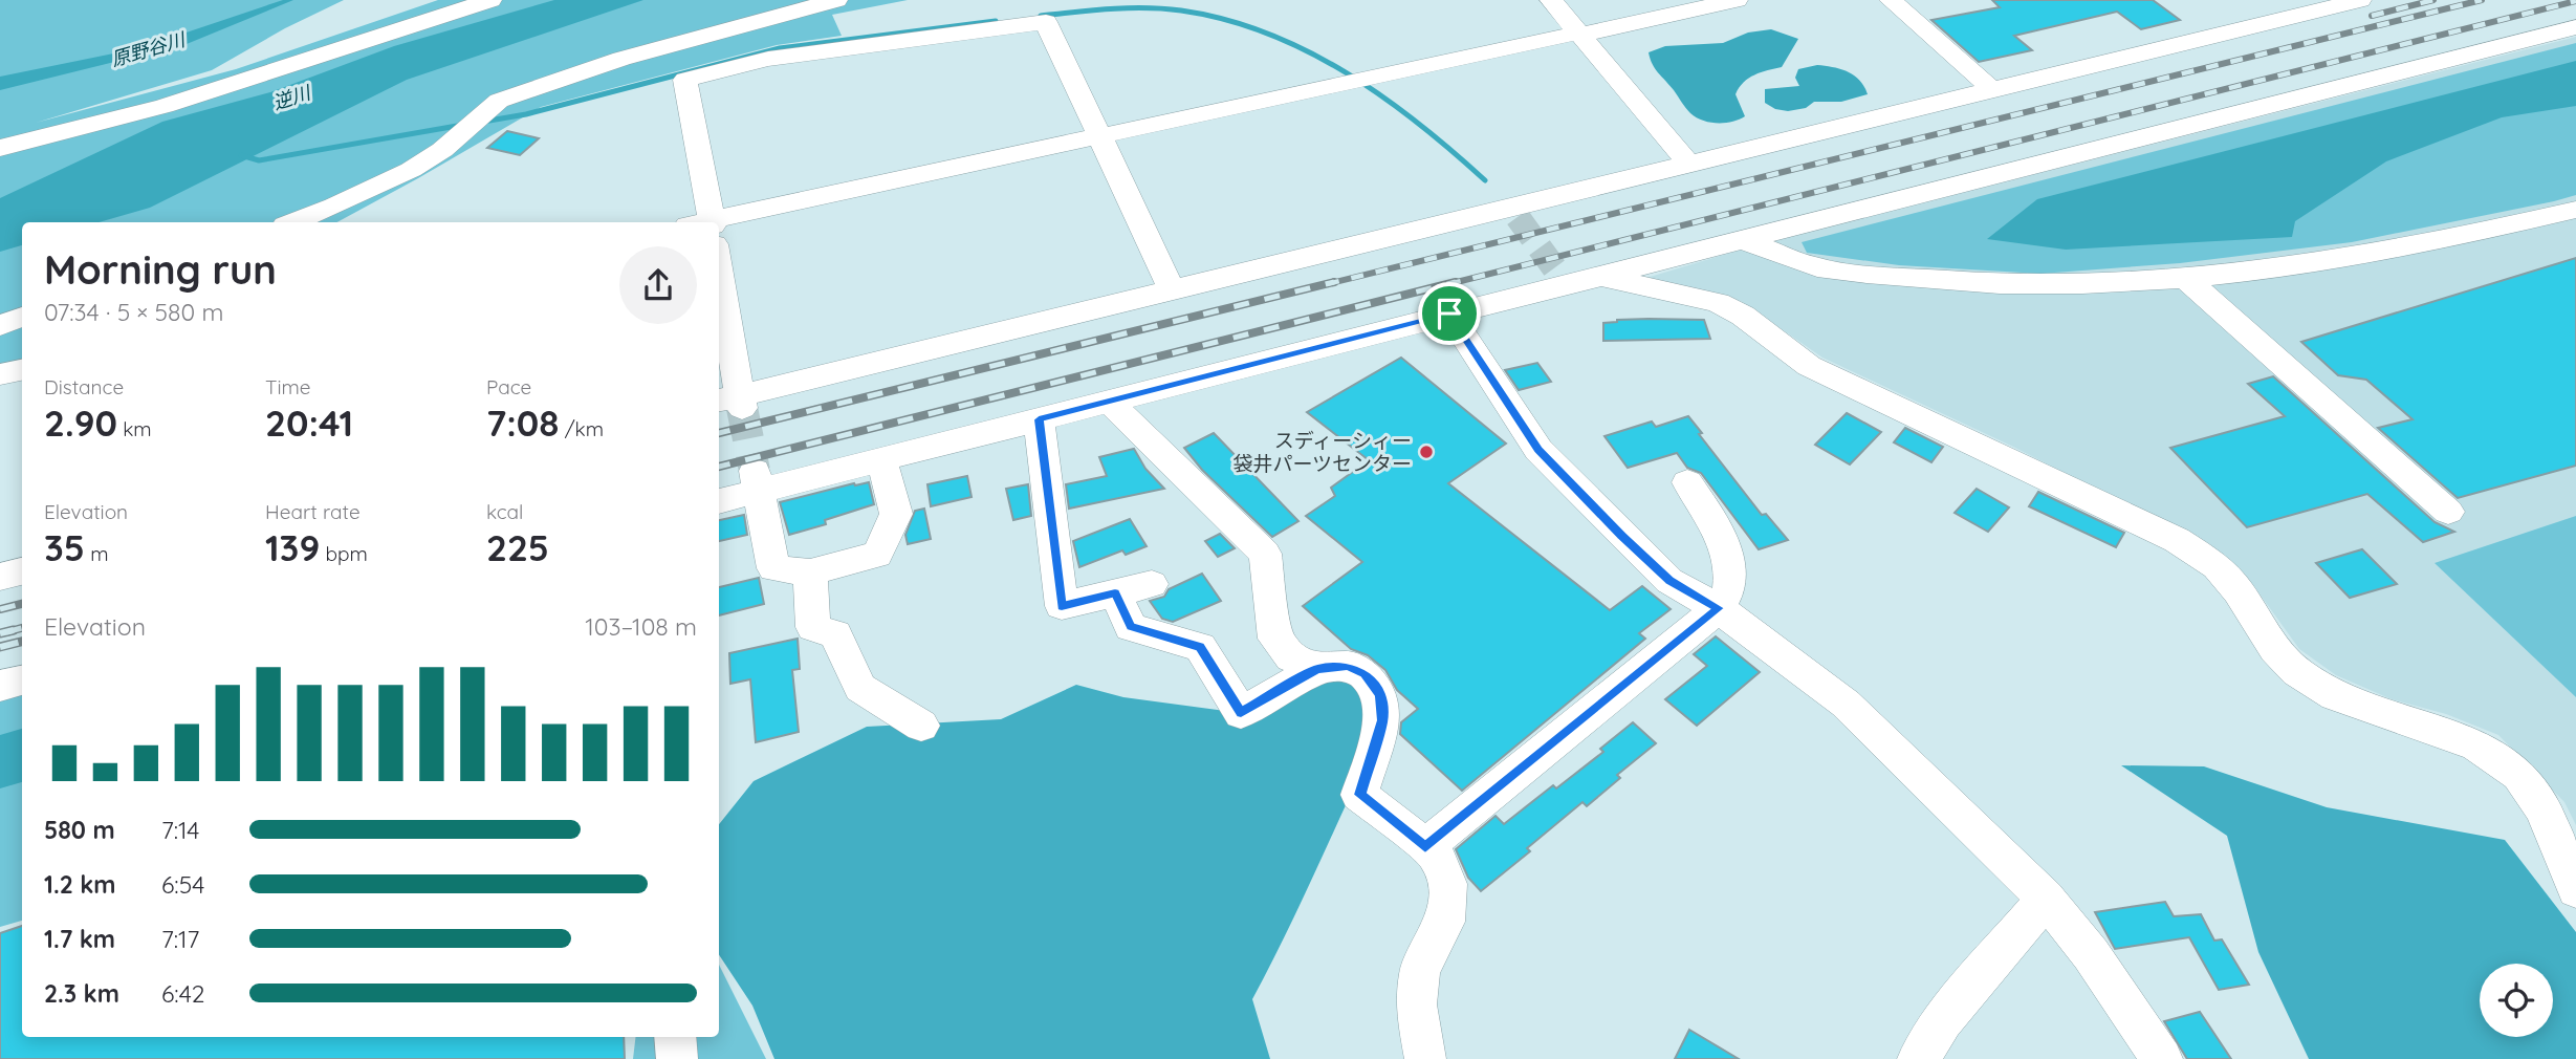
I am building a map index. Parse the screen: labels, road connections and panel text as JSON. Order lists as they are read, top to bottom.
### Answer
{
  "water": ["原野谷川", "逆川"],
  "places": ["スディーシィー 袋井パーツセンター"],
  "page": {
    "heading": ["Morning run", "07:34 · 5 × 580 m"],
    "stats": [
      ["Distance", "2.90 km"],
      ["Time", "20:41"],
      ["Pace", "7:08 /km"],
      ["Elevation", "35 m"],
      ["Heart rate", "139 bpm"],
      ["kcal", "225"]
    ],
    "chart": ["Elevation", "103–108 m"],
    "list": [
      {
        "name": "580 m",
        "note": "7:14"
      },
      {
        "name": "1.2 km",
        "note": "6:54"
      },
      {
        "name": "1.7 km",
        "note": "7:17"
      },
      {
        "name": "2.3 km",
        "note": "6:42"
      }
    ]
  }
}
